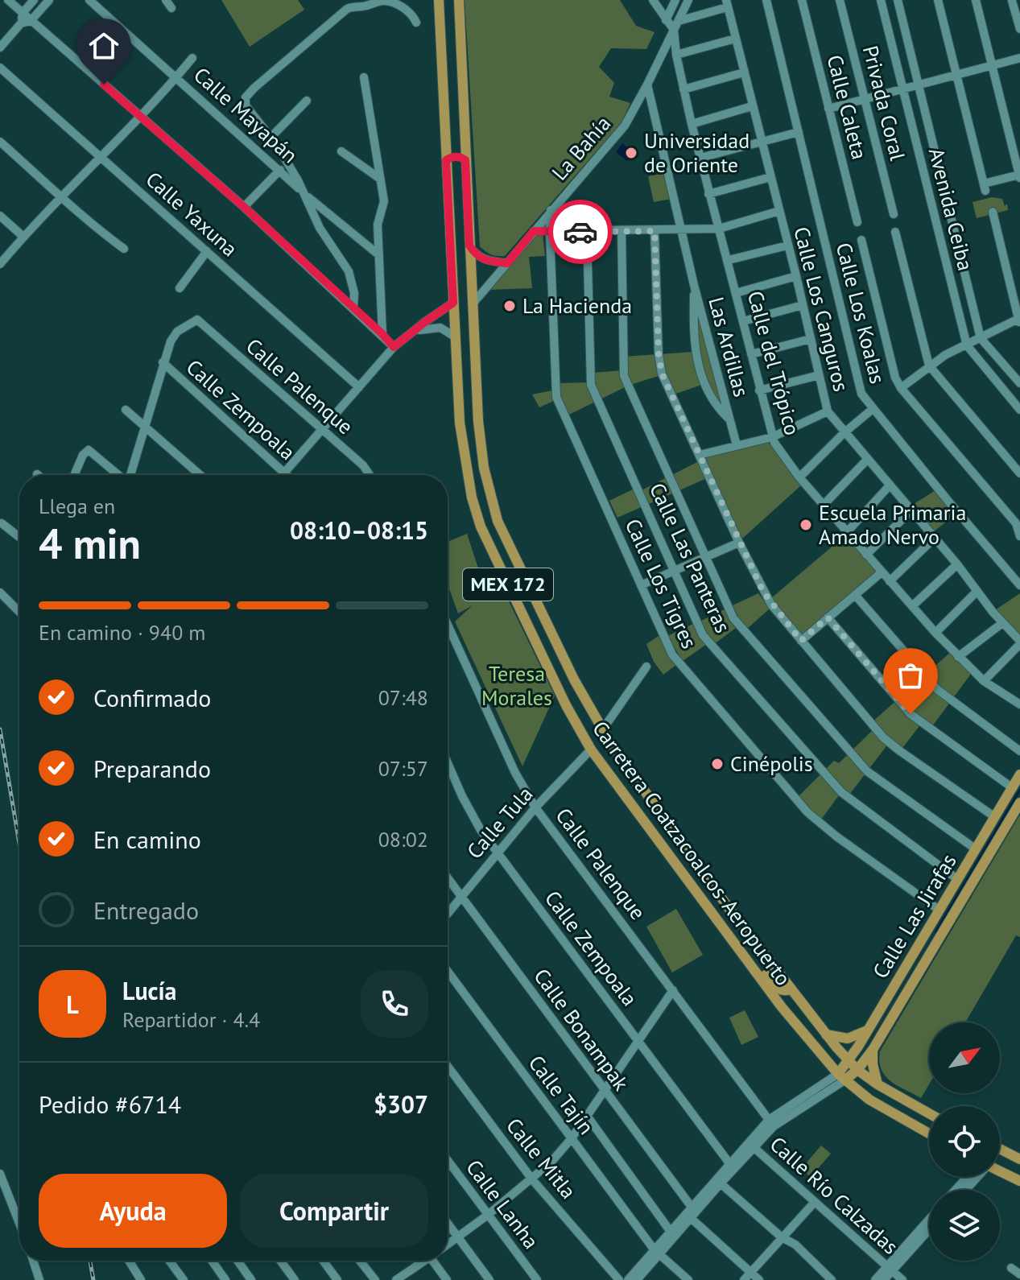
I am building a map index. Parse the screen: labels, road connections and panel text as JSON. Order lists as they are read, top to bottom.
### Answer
{
  "streets": {
    "main road": ["MEX 172", "Carretera Coatzacoalcos-Aeropuerto", "Calle Las Jirafas"],
    "street": [
      "Privada Coral",
      "Calle Caleta",
      "Calle Mayapán",
      "La Bahía",
      "Avenida Ceiba",
      "Calle Yaxuna",
      "Calle Los Canguros",
      "Calle Los Koalas",
      "Las Ardillas",
      "Calle del Trópico",
      "Calle Palenque",
      "Calle Zempoala",
      "Calle Las Panteras",
      "Calle Los Tigres",
      "Calle Tula",
      "Calle Bonampak",
      "Calle Tajín",
      "Calle Mitla",
      "Calle Río Calzadas",
      "Calle Lanha"
    ]
  },
  "crossings": [
    ["La Bahía", "Las Ardillas"],
    ["La Bahía", "Calle del Trópico"],
    ["La Bahía", "Calle Los Tigres"],
    ["La Bahía", "Carretera Coatzacoalcos-Aeropuerto"],
    ["Calle Palenque", "Calle Zempoala"],
    ["Calle Palenque", "Calle Tula"],
    ["Calle Zempoala", "Calle Tula"],
    ["Calle Las Panteras", "Calle Las Jirafas"],
    ["Calle Los Tigres", "Calle Las Jirafas"],
    ["Calle Tula", "Carretera Coatzacoalcos-Aeropuerto"],
    ["Calle Tula", "Calle Bonampak"],
    ["Carretera Coatzacoalcos-Aeropuerto", "Calle Las Jirafas"]
  ],
  "parks": ["Teresa Morales"],
  "places": [
    "Universidad de Oriente",
    "La Hacienda",
    "Escuela Primaria Amado Nervo",
    "Cinépolis"
  ],
  "north": "top right",
  "page": {
    "heading": ["4 min", "Llega en", "08:10–08:15"],
    "panel": [
      "Lucía",
      "Repartidor · 4.4",
      "Pedido #6714",
      "$307"
    ],
    "bar": "En camino · 940 m",
    "list": [
      ["Confirmado", "07:48"],
      ["Preparando", "07:57"],
      ["En camino", "08:02"],
      "Entregado"
    ],
    "round": "L",
    "buttons": ["Ayuda", "Compartir"]
  }
}
